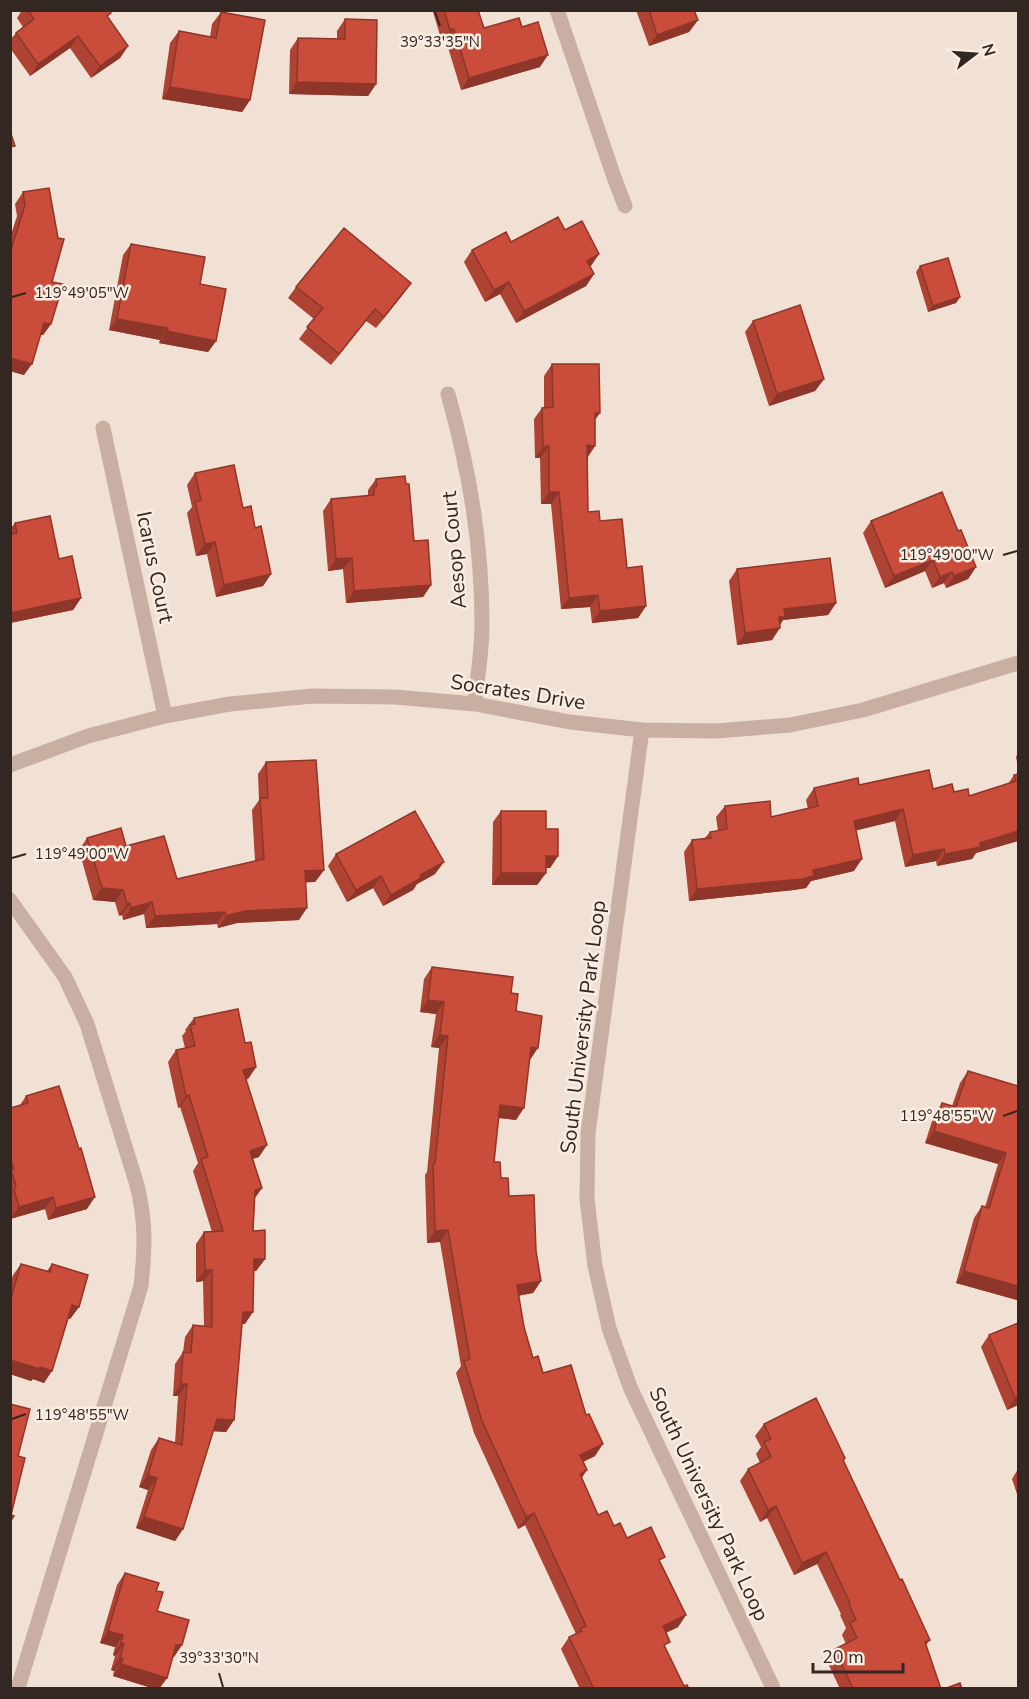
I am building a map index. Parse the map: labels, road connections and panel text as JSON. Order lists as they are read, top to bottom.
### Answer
{
  "streets": {
    "street": [
      "Aesop Court",
      "Icarus Court",
      "Socrates Drive",
      "South University Park Loop"
    ]
  },
  "crossings": [
    ["Aesop Court", "Socrates Drive"],
    ["Icarus Court", "Socrates Drive"],
    ["Socrates Drive", "South University Park Loop"]
  ],
  "scale_bar": "20 m",
  "north": "right",
  "coordinates": [
    "39°33'35\"N",
    "119°49'05\"W",
    "119°49'00\"W",
    "119°48'55\"W",
    "39°33'30\"N"
  ]
}
